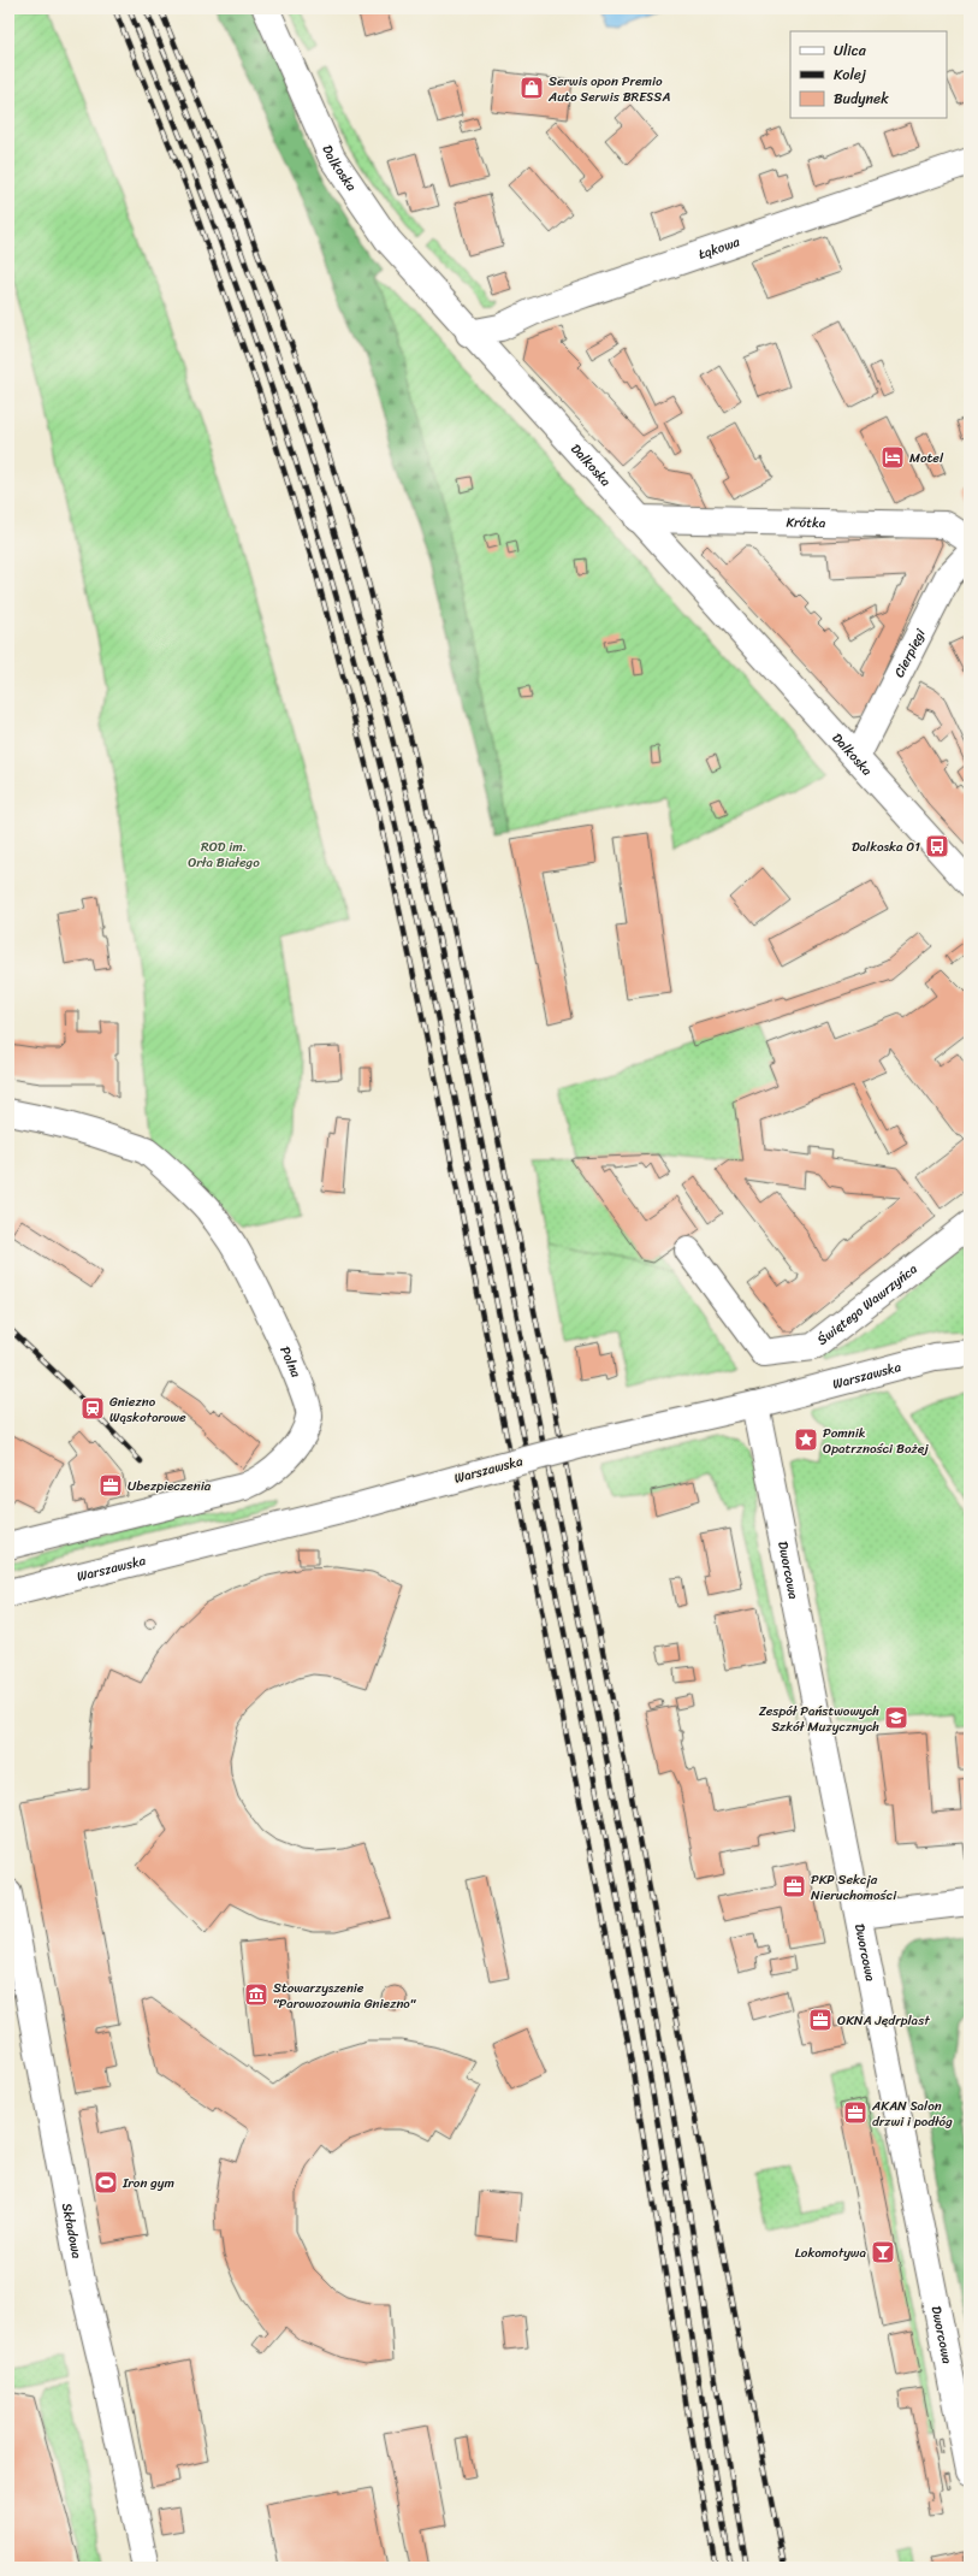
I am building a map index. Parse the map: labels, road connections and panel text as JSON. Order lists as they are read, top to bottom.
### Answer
{
  "streets": {
    "street": [
      "Dalkoska",
      "Łąkowa",
      "Krótka",
      "Cierpięgi",
      "Świętego Wawrzyńca",
      "Polna",
      "Warszawska",
      "Dworcowa",
      "Składowa"
    ]
  },
  "crossings": [
    ["Dalkoska", "Łąkowa"],
    ["Dalkoska", "Krótka"],
    ["Dalkoska", "Cierpięgi"],
    ["Warszawska", "Dworcowa"]
  ],
  "parks": ["ROD im. Orła Białego"],
  "places": {
    "shop": ["Serwis opon Premio Auto Serwis BRESSA"],
    "hotel": ["Motel"],
    "bus stop": ["Dalkoska 01"],
    "station": ["Gniezno Wąskotorowe"],
    "place": ["Pomnik Opatrzności Bożej"],
    "office": [
      "Ubezpieczenia",
      "PKP Sekcja Nieruchomości",
      "OKNA Jędrplast",
      "AKAN Salon drzwi i podłóg"
    ],
    "school or university": ["Zespół Państwowych Szkół Muzycznych"],
    "museum": ["Stowarzyszenie \"Parowozownia Gniezno\""],
    "sports": ["Iron gym"],
    "bar": ["Lokomotywa"]
  },
  "legend": ["Ulica", "Kolej", "Budynek"]
}
